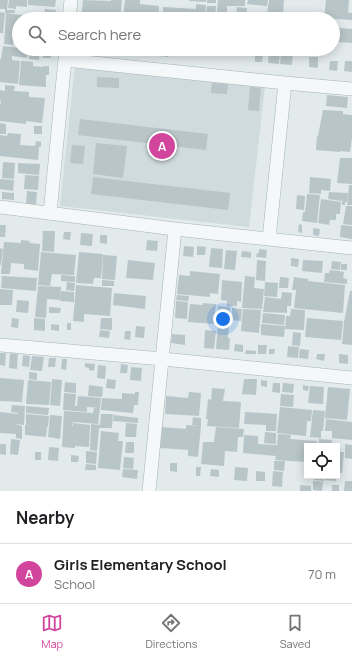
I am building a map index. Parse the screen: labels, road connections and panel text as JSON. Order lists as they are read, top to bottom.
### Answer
{
  "page": {
    "search": "Search here",
    "pins": "A",
    "heading": "Nearby",
    "list": [
      {
        "mark": "A",
        "name": "Girls Elementary School",
        "note": "School",
        "value": "70 m"
      }
    ],
    "nav": ["Map", "Directions", "Saved"]
  }
}
